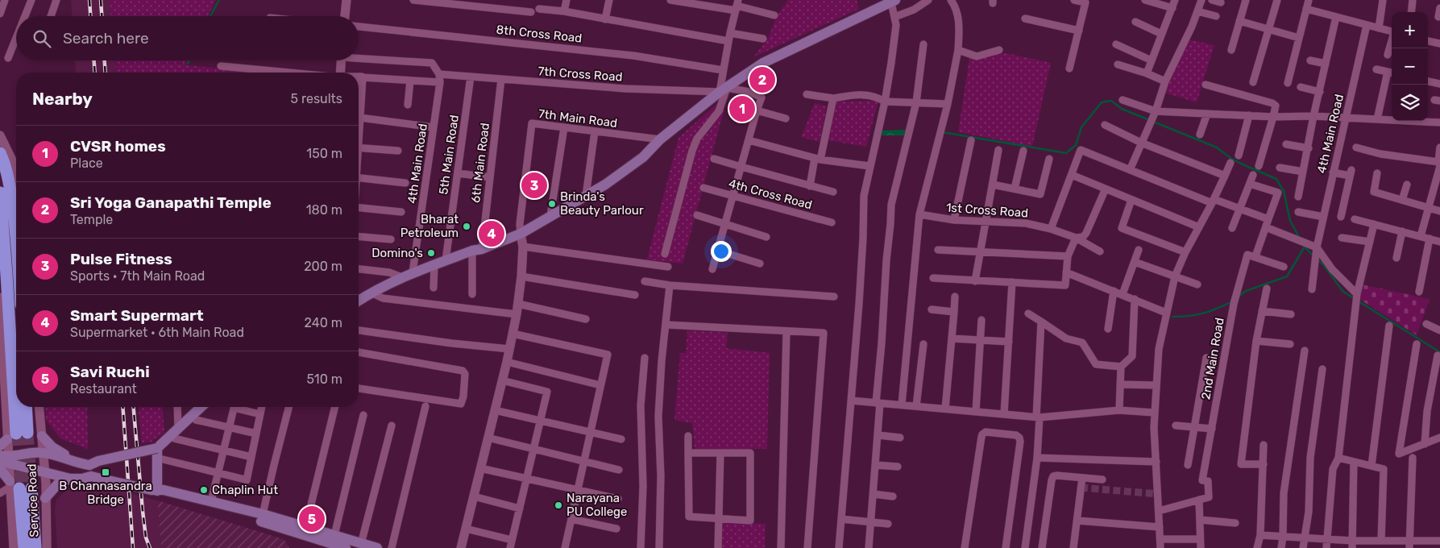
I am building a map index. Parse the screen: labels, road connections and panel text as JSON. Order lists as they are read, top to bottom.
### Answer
{
  "streets": {
    "street": [
      "8th Cross Road",
      "7th Cross Road",
      "7th Main Road",
      "4th Main Road",
      "5th Main Road",
      "6th Main Road",
      "4th Cross Road",
      "1st Cross Road",
      "2nd Main Road",
      "Service Road"
    ]
  },
  "crossings": [
    ["7th Cross Road", "5th Main Road"],
    ["7th Cross Road", "6th Main Road"]
  ],
  "places": {
    "other": [
      "Brinda's Beauty Parlour",
      "Bharat Petroleum",
      "Domino's",
      "Chaplin Hut",
      "Narayana PU College"
    ],
    "transit": ["B Channasandra Bridge"]
  },
  "page": {
    "map_buttons": ["+", "−"],
    "search": "Search here",
    "pins": [
      "2",
      "1",
      "3",
      "4",
      "5"
    ],
    "heading": ["Nearby", "5 results"],
    "list": [
      {
        "mark": "1",
        "name": "CVSR homes",
        "note": "Place",
        "value": "150 m"
      },
      {
        "mark": "2",
        "name": "Sri Yoga Ganapathi Temple",
        "note": "Temple",
        "value": "180 m"
      },
      {
        "mark": "3",
        "name": "Pulse Fitness",
        "note": "Sports · 7th Main Road",
        "value": "200 m"
      },
      {
        "mark": "4",
        "name": "Smart Supermart",
        "note": "Supermarket · 6th Main Road",
        "value": "240 m"
      },
      {
        "mark": "5",
        "name": "Savi Ruchi",
        "note": "Restaurant",
        "value": "510 m"
      }
    ]
  }
}
